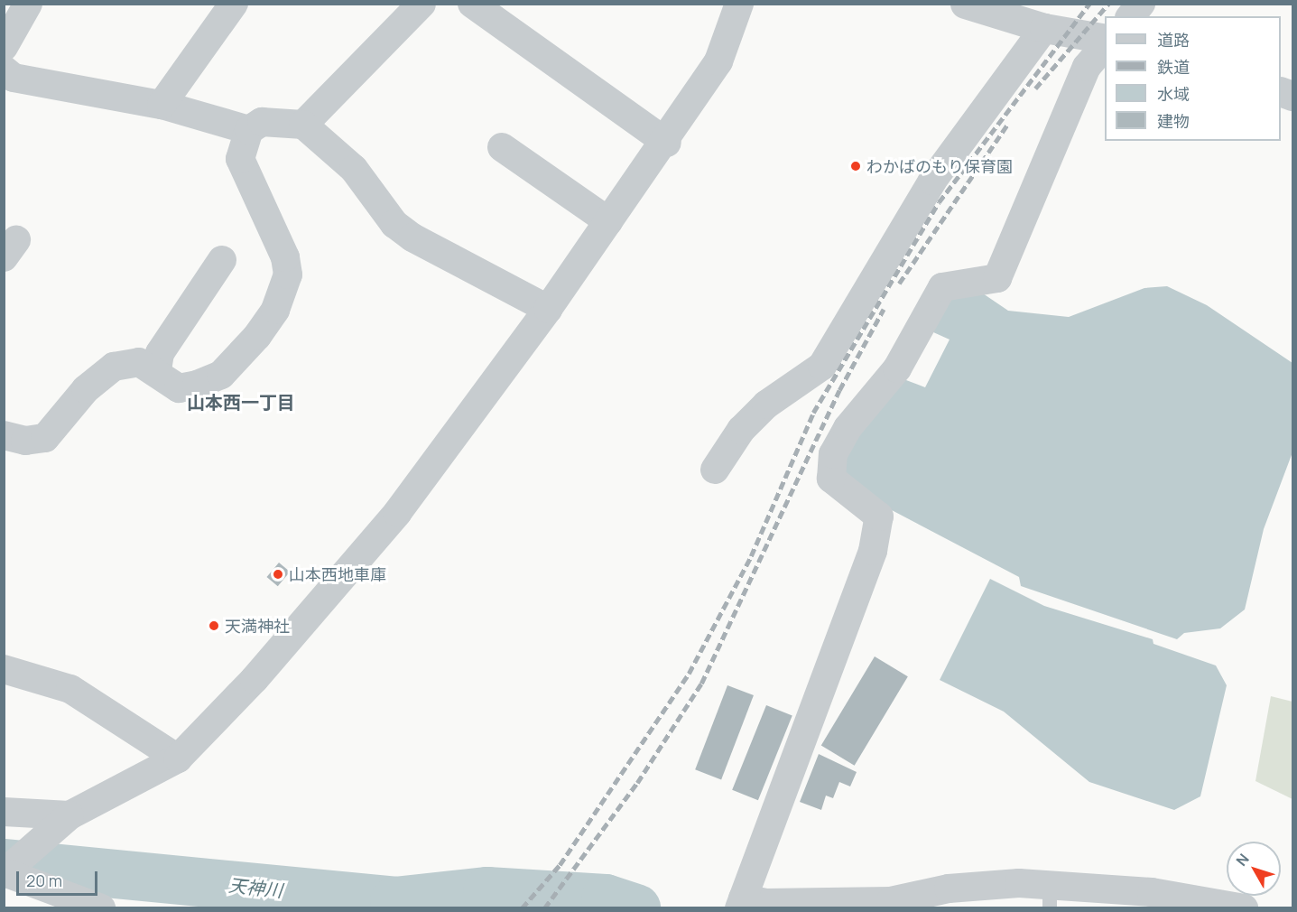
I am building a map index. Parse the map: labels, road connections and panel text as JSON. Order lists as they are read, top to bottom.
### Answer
{
  "districts": ["山本西一丁目"],
  "water": ["天神川"],
  "places": ["わかばのもり保育園", "山本西地車庫", "天満神社"],
  "legend": [
    "道路",
    "鉄道",
    "水域",
    "建物"
  ],
  "scale_bar": "20 m",
  "north": "top left"
}
